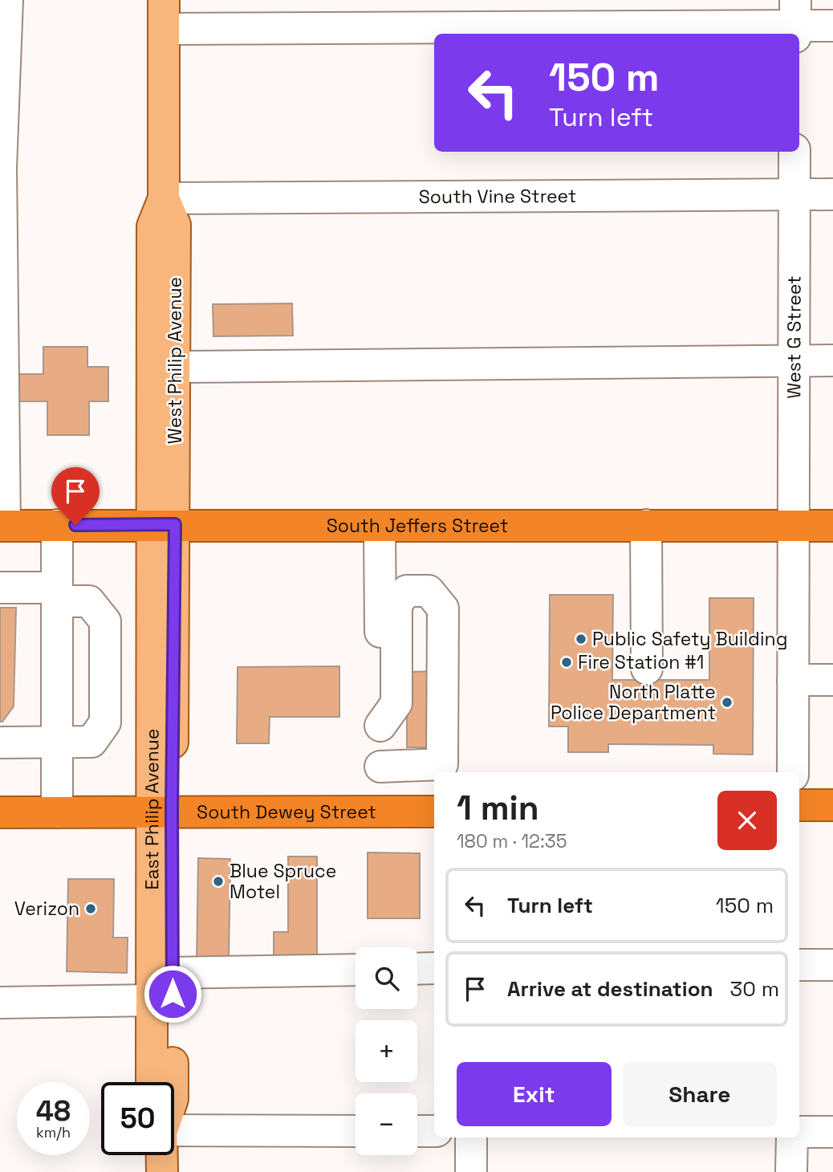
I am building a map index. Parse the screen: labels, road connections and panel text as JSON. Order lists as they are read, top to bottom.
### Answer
{
  "streets": {
    "highway": ["South Jeffers Street", "South Dewey Street"],
    "main road": ["West Philip Avenue", "East Philip Avenue"],
    "street": ["South Vine Street", "West G Street"]
  },
  "crossings": [
    ["South Vine Street", "West G Street"],
    ["South Vine Street", "West Philip Avenue"],
    ["West G Street", "South Jeffers Street"],
    ["West Philip Avenue", "South Jeffers Street"],
    ["West Philip Avenue", "East Philip Avenue"],
    ["South Jeffers Street", "East Philip Avenue"],
    ["East Philip Avenue", "South Dewey Street"]
  ],
  "places": [
    "Public Safety Building",
    "Fire Station #1",
    "North Platte Police Department",
    "Blue Spruce Motel",
    "Verizon"
  ],
  "page": {
    "turn": ["150 m", "Turn left"],
    "heading": ["1 min", "180 m · 12:35"],
    "list": [
      {
        "name": "Turn left",
        "value": "150 m"
      },
      {
        "name": "Arrive at destination",
        "value": "30 m"
      }
    ],
    "map_buttons": ["+", "−"],
    "buttons": ["Exit", "Share"],
    "speed": "48 km/h",
    "limit": "50"
  }
}
